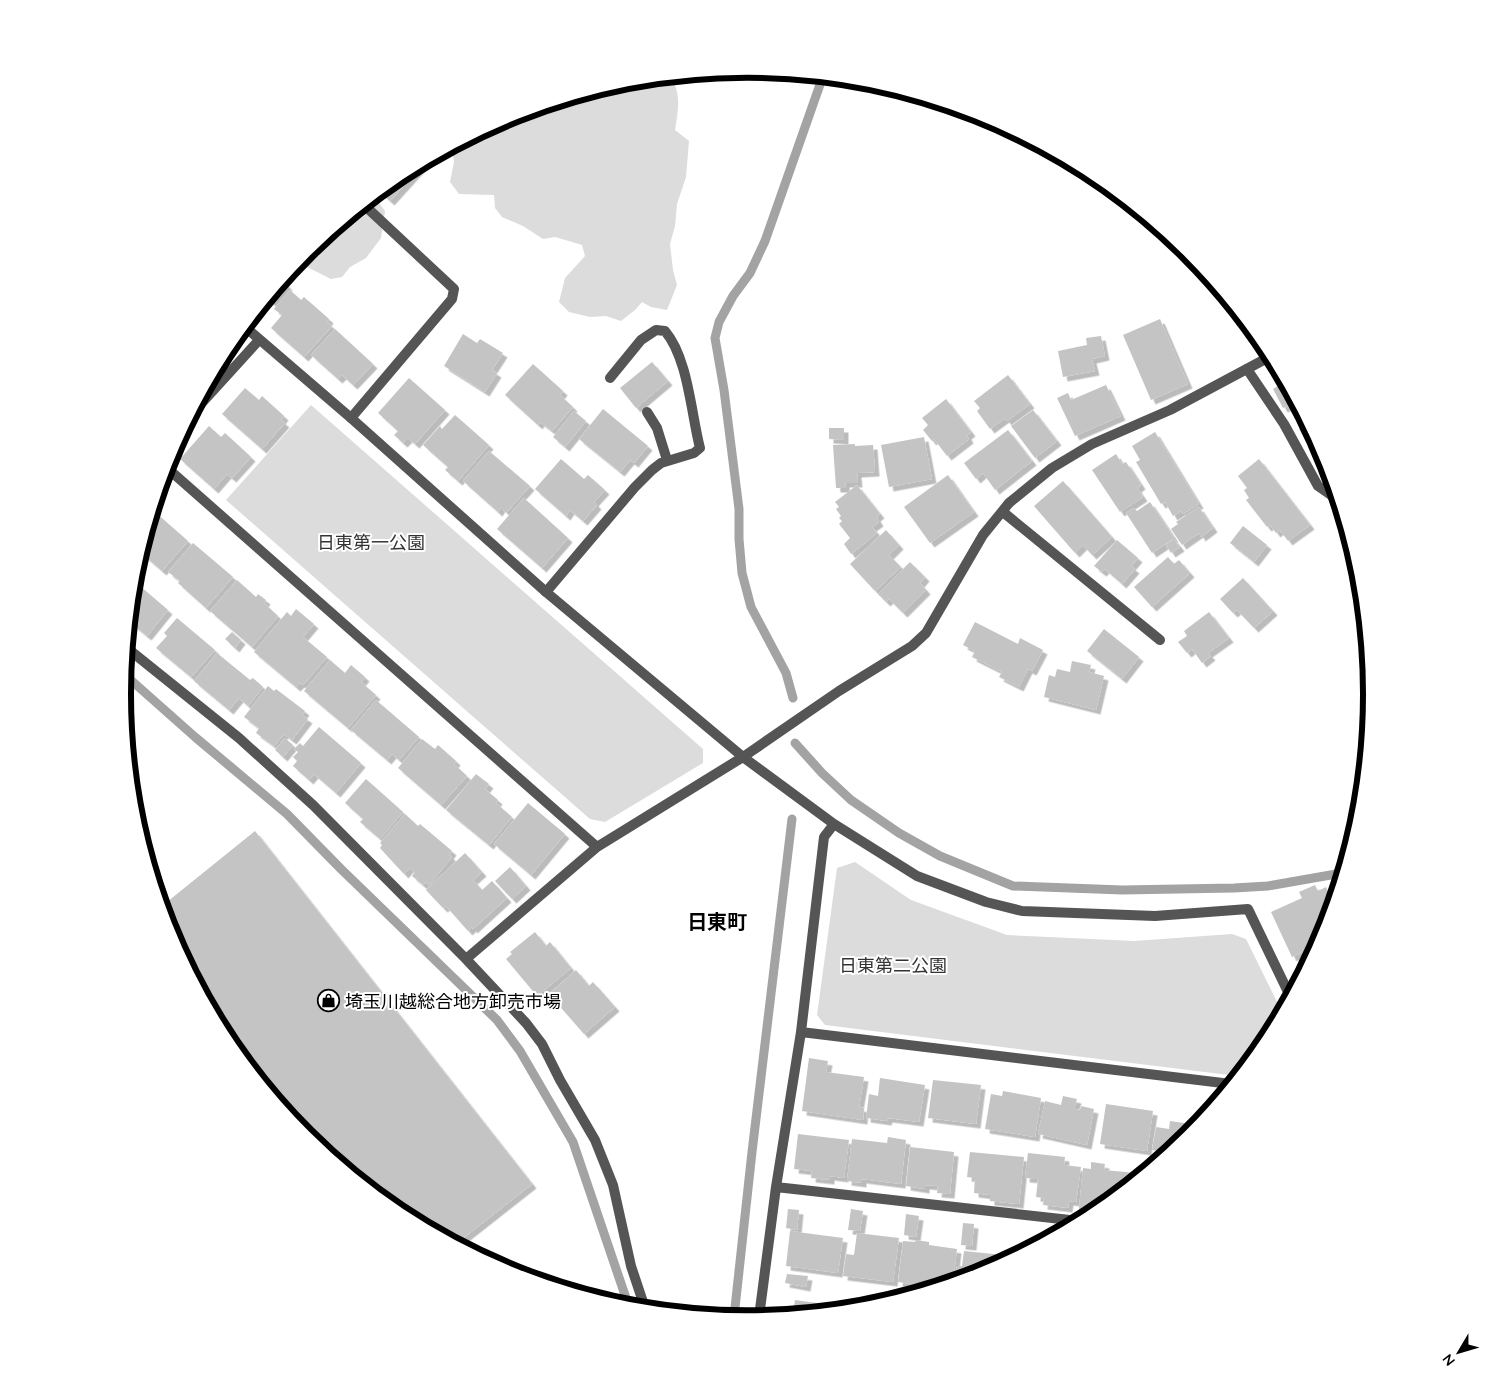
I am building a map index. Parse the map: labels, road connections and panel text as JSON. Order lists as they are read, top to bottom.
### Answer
{
  "districts": ["日東町"],
  "parks": ["日東第一公園", "日東第二公園"],
  "places": {
    "shop": ["埼玉川越総合地方卸売市場"]
  },
  "north": "bottom left"
}
